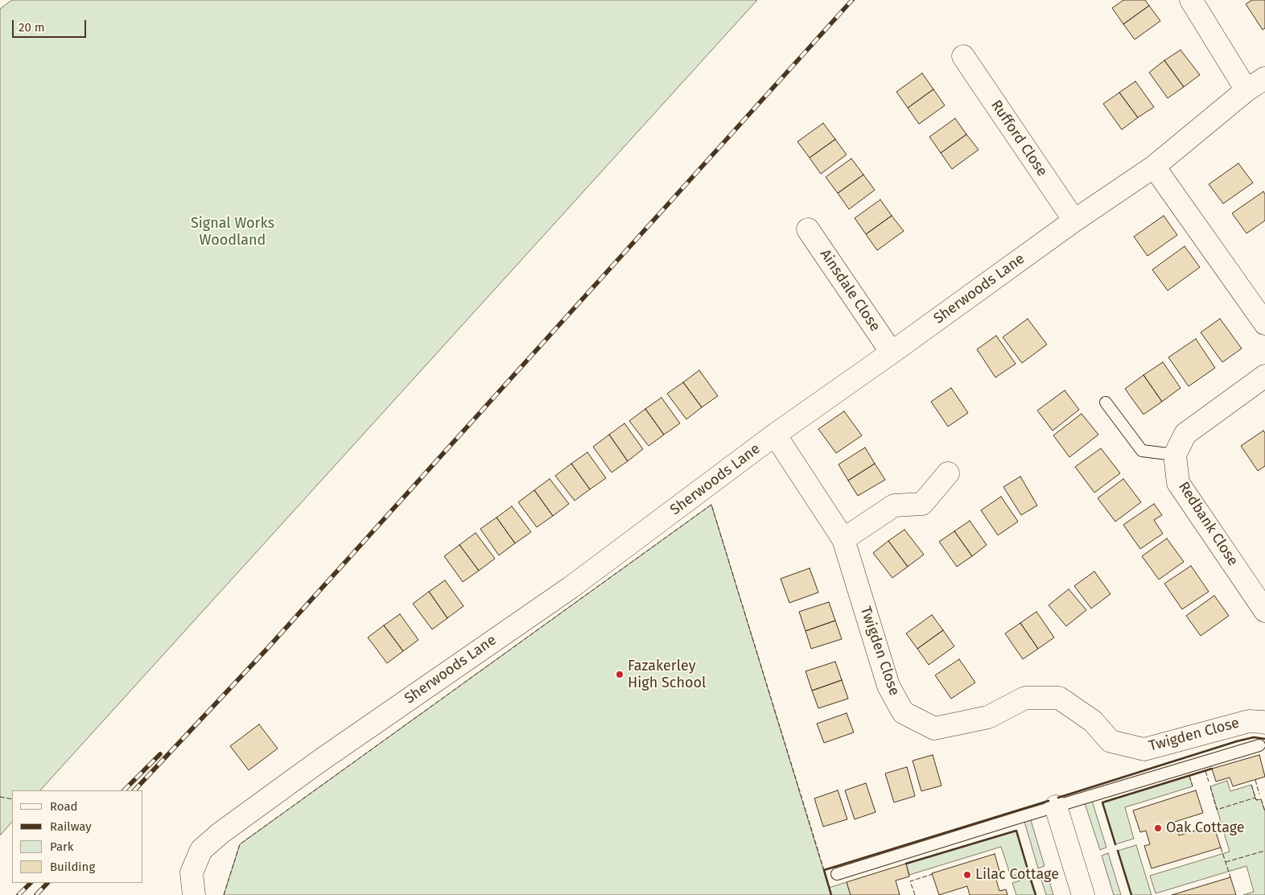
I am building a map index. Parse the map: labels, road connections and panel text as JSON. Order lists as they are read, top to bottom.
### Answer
{
  "streets": {
    "street": [
      "Rufford Close",
      "Sherwoods Lane",
      "Ainsdale Close",
      "Redbank Close",
      "Twigden Close"
    ]
  },
  "crossings": [
    ["Rufford Close", "Sherwoods Lane"],
    ["Sherwoods Lane", "Ainsdale Close"],
    ["Sherwoods Lane", "Twigden Close"]
  ],
  "parks": ["Signal Works Woodland"],
  "places": ["Fazakerley High School", "Oak Cottage", "Lilac Cottage"],
  "legend": [
    "Road",
    "Railway",
    "Park",
    "Building"
  ],
  "scale_bar": "20 m"
}
